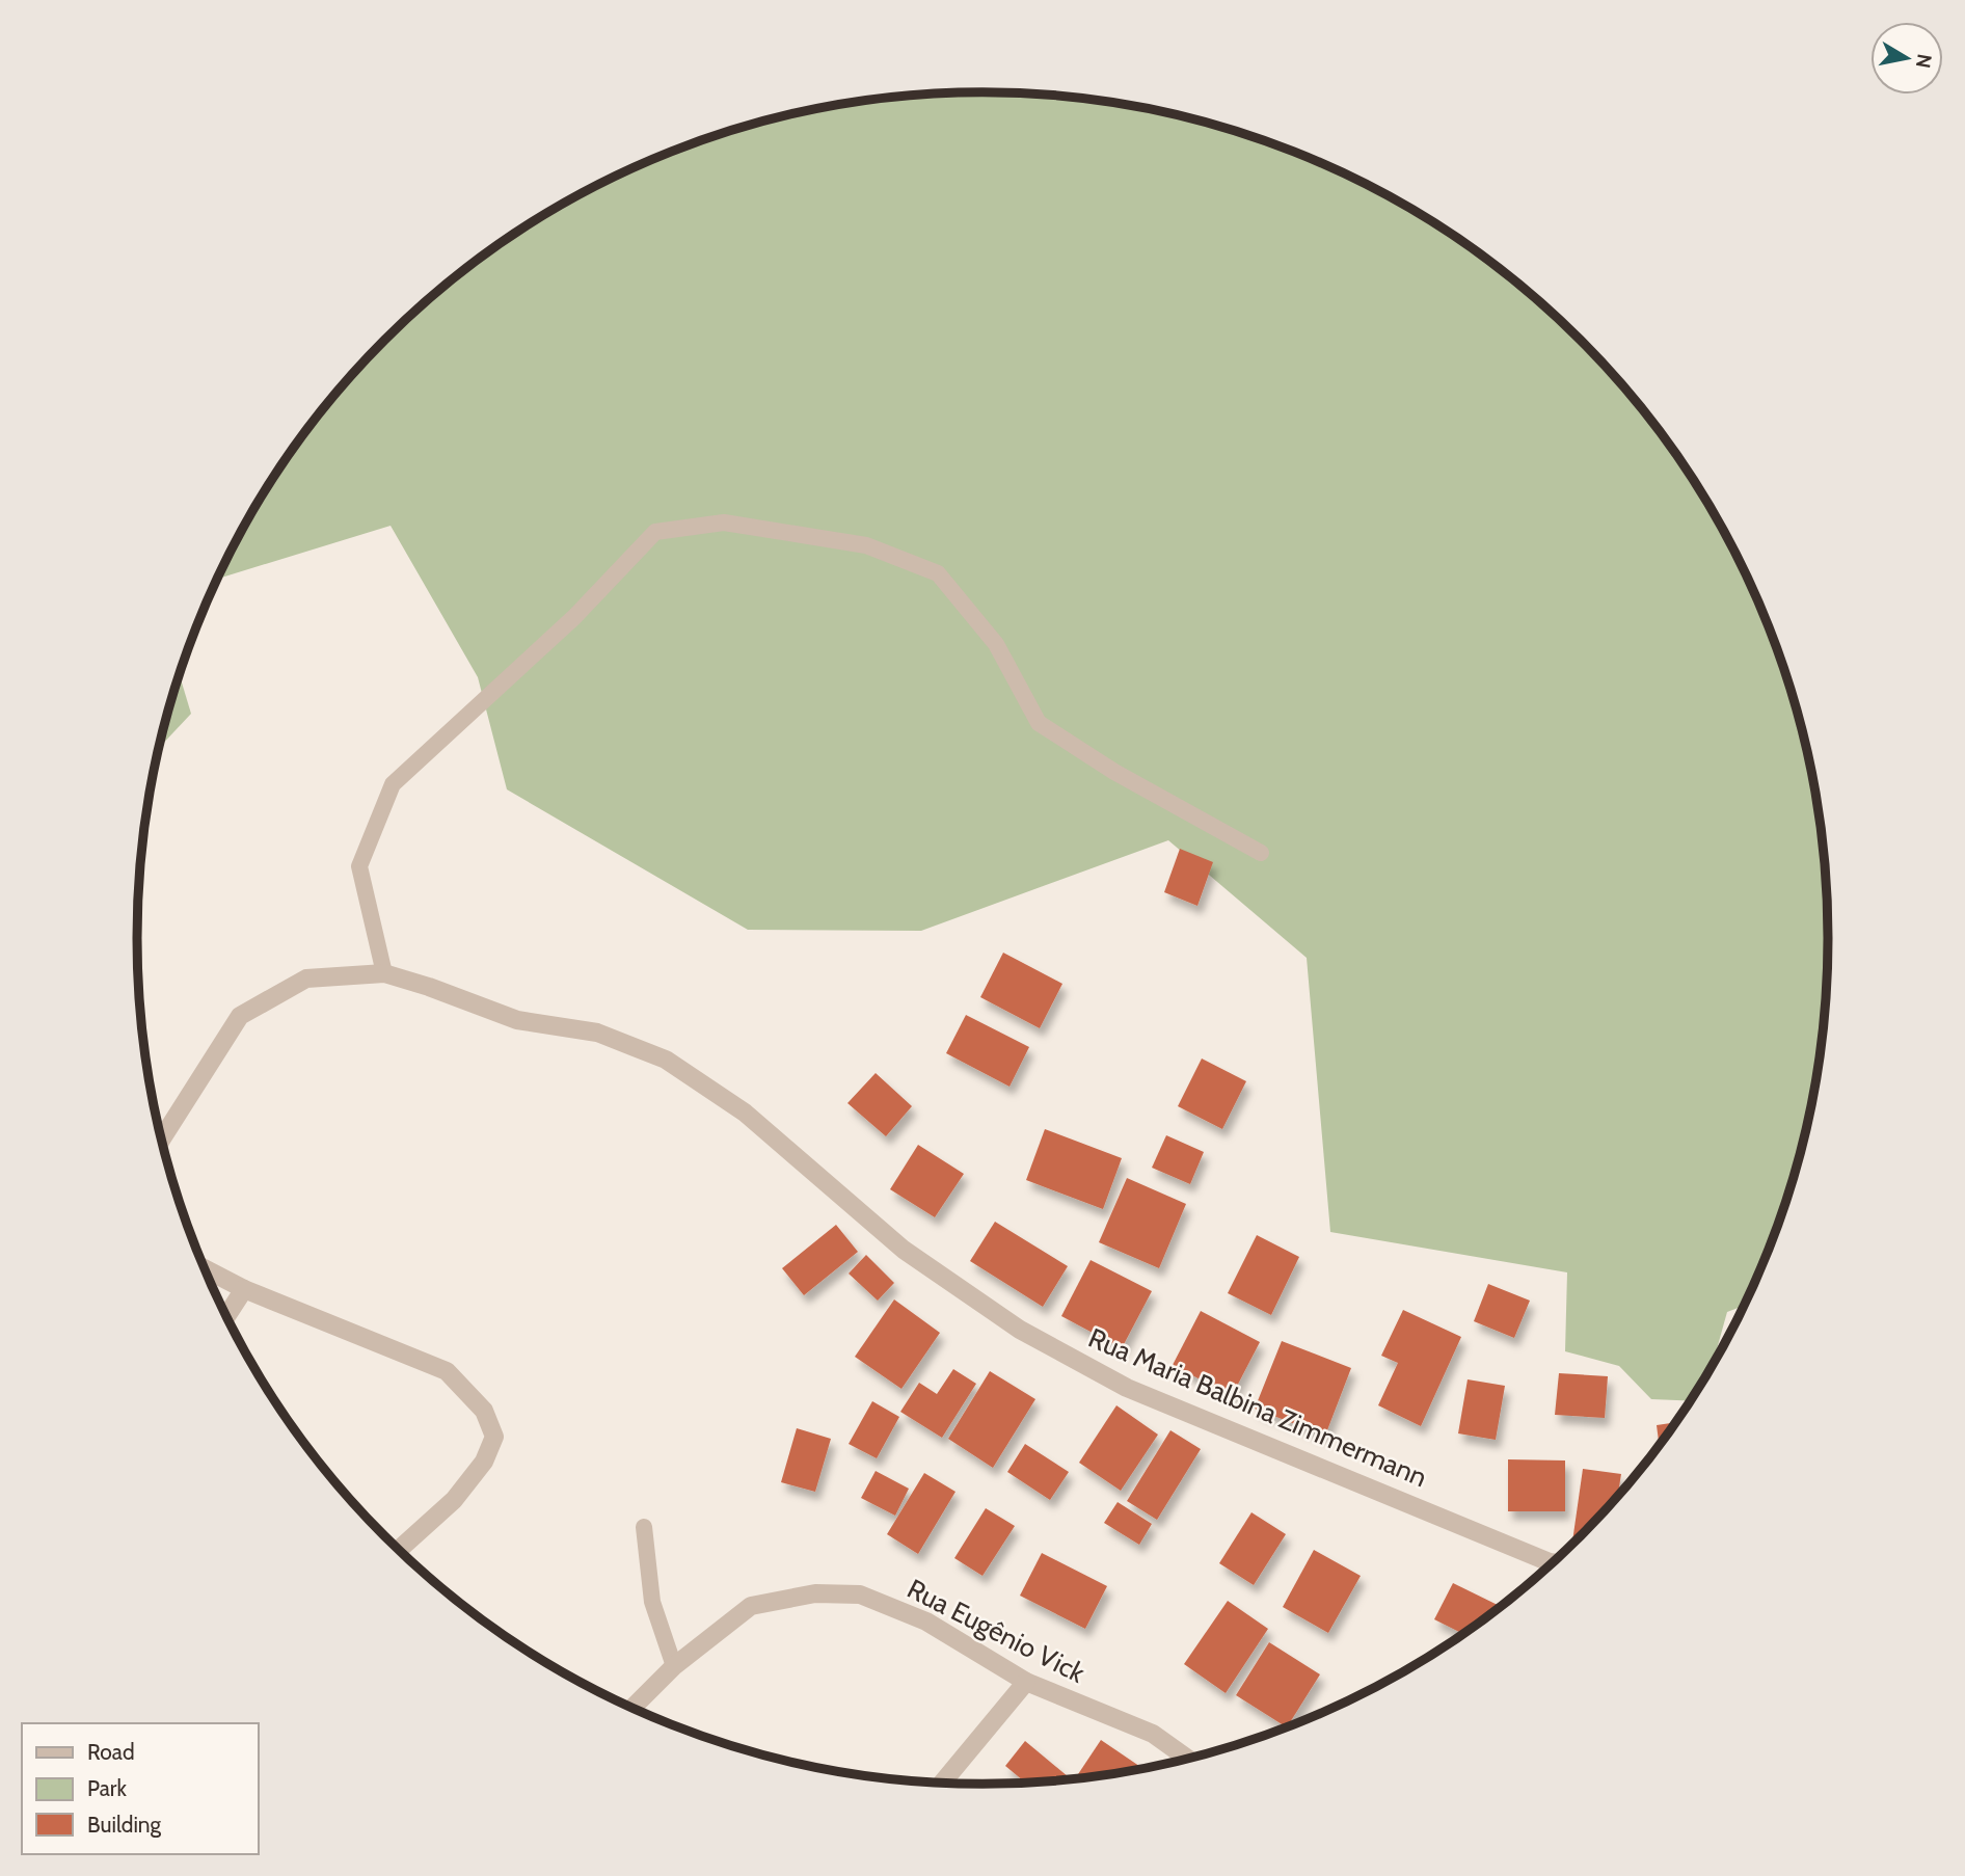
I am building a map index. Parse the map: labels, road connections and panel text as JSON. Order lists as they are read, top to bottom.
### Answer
{
  "streets": {
    "street": ["Rua Maria Balbina Zimmermann", "Rua Eugênio Vick"]
  },
  "legend": ["Road", "Park", "Building"],
  "north": "right"
}
